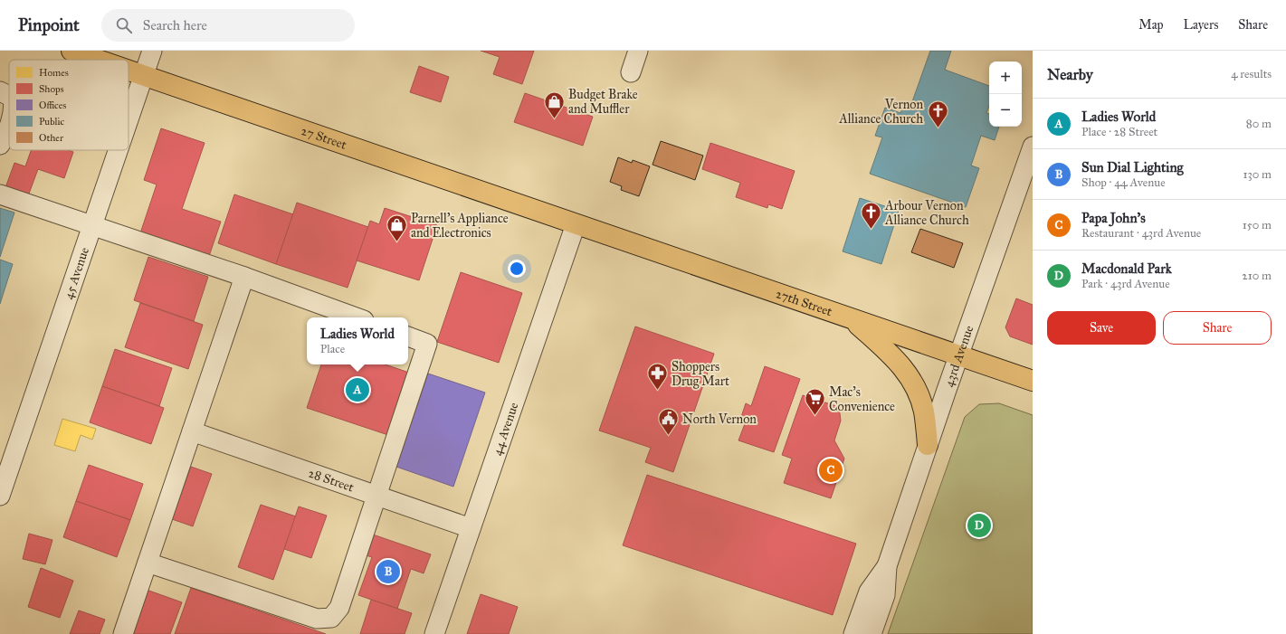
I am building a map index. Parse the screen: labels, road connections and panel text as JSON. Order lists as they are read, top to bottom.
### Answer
{
  "streets": {
    "main road": ["27 Street", "27th Street"],
    "street": [
      "45 Avenue",
      "43rd Avenue",
      "44 Avenue",
      "28 Street"
    ]
  },
  "crossings": [
    ["27 Street", "45 Avenue"],
    ["27 Street", "27th Street"],
    ["27 Street", "44 Avenue"],
    ["27th Street", "43rd Avenue"],
    ["27th Street", "44 Avenue"],
    ["44 Avenue", "28 Street"]
  ],
  "places": {
    "shop": ["Budget Brake and Muffler", "Parnell's Appliance and Electronics"],
    "church": ["Vernon Alliance Church", "Arbour Vernon Alliance Church"],
    "pharmacy": ["Shoppers Drug Mart"],
    "supermarket": ["Mac's Convenience"],
    "public building": ["North Vernon"]
  },
  "legend": [
    "Homes",
    "Shops",
    "Offices",
    "Public",
    "Other"
  ],
  "page": {
    "header": "Pinpoint",
    "search": "Search here",
    "nav": ["Map", "Layers", "Share"],
    "heading": ["Nearby", "4 results"],
    "map_buttons": ["+", "−"],
    "list": [
      {
        "mark": "A",
        "name": "Ladies World",
        "note": "Place · 28 Street",
        "value": "80 m"
      },
      {
        "mark": "B",
        "name": "Sun Dial Lighting",
        "note": "Shop · 44 Avenue",
        "value": "130 m"
      },
      {
        "mark": "C",
        "name": "Papa John's",
        "note": "Restaurant · 43rd Avenue",
        "value": "150 m"
      },
      {
        "mark": "D",
        "name": "Macdonald Park",
        "note": "Park · 43rd Avenue",
        "value": "210 m"
      }
    ],
    "buttons": ["Save", "Share"],
    "popup": ["Ladies World", "Place"],
    "pins": [
      "A",
      "C",
      "D",
      "B"
    ]
  }
}
